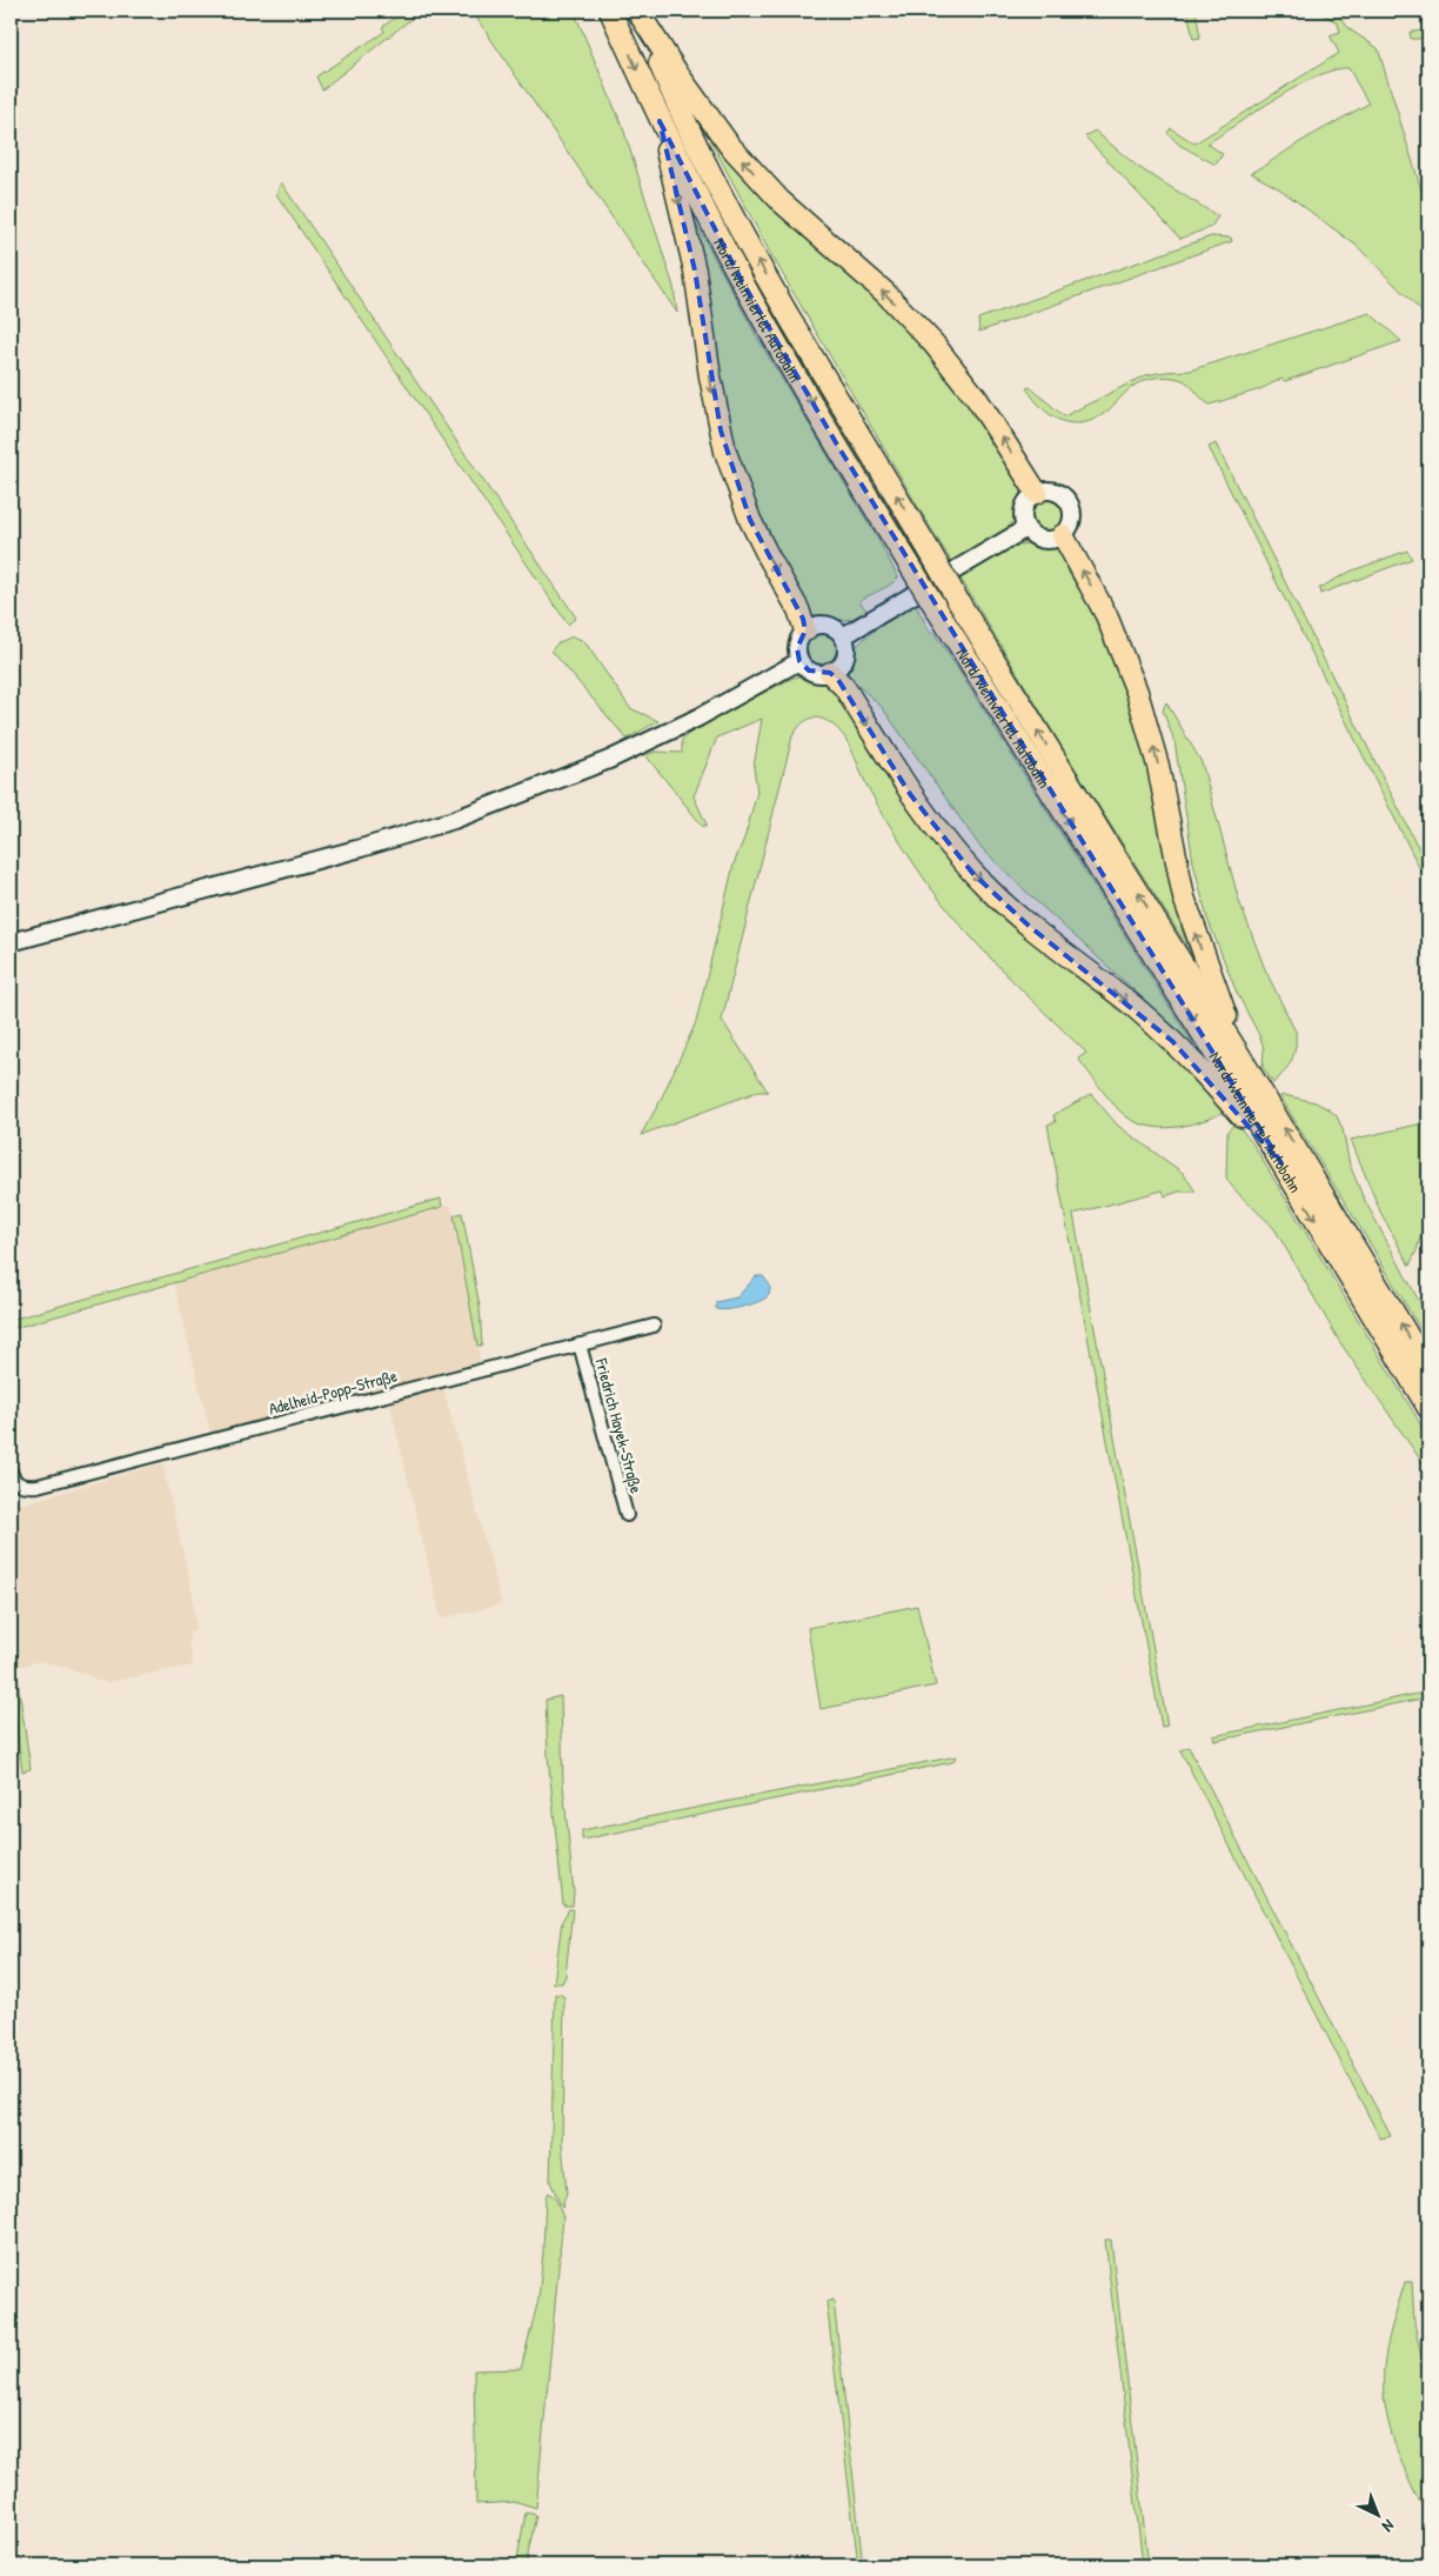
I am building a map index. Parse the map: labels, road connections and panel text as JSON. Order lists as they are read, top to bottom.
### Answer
{
  "streets": {
    "highway": ["Nord/Weinviertel Autobahn"],
    "street": ["Adelheid-Popp-Straße", "Friedrich Hayek-Straße"]
  },
  "crossings": [
    ["Adelheid-Popp-Straße", "Friedrich Hayek-Straße"]
  ],
  "north": "bottom right"
}
